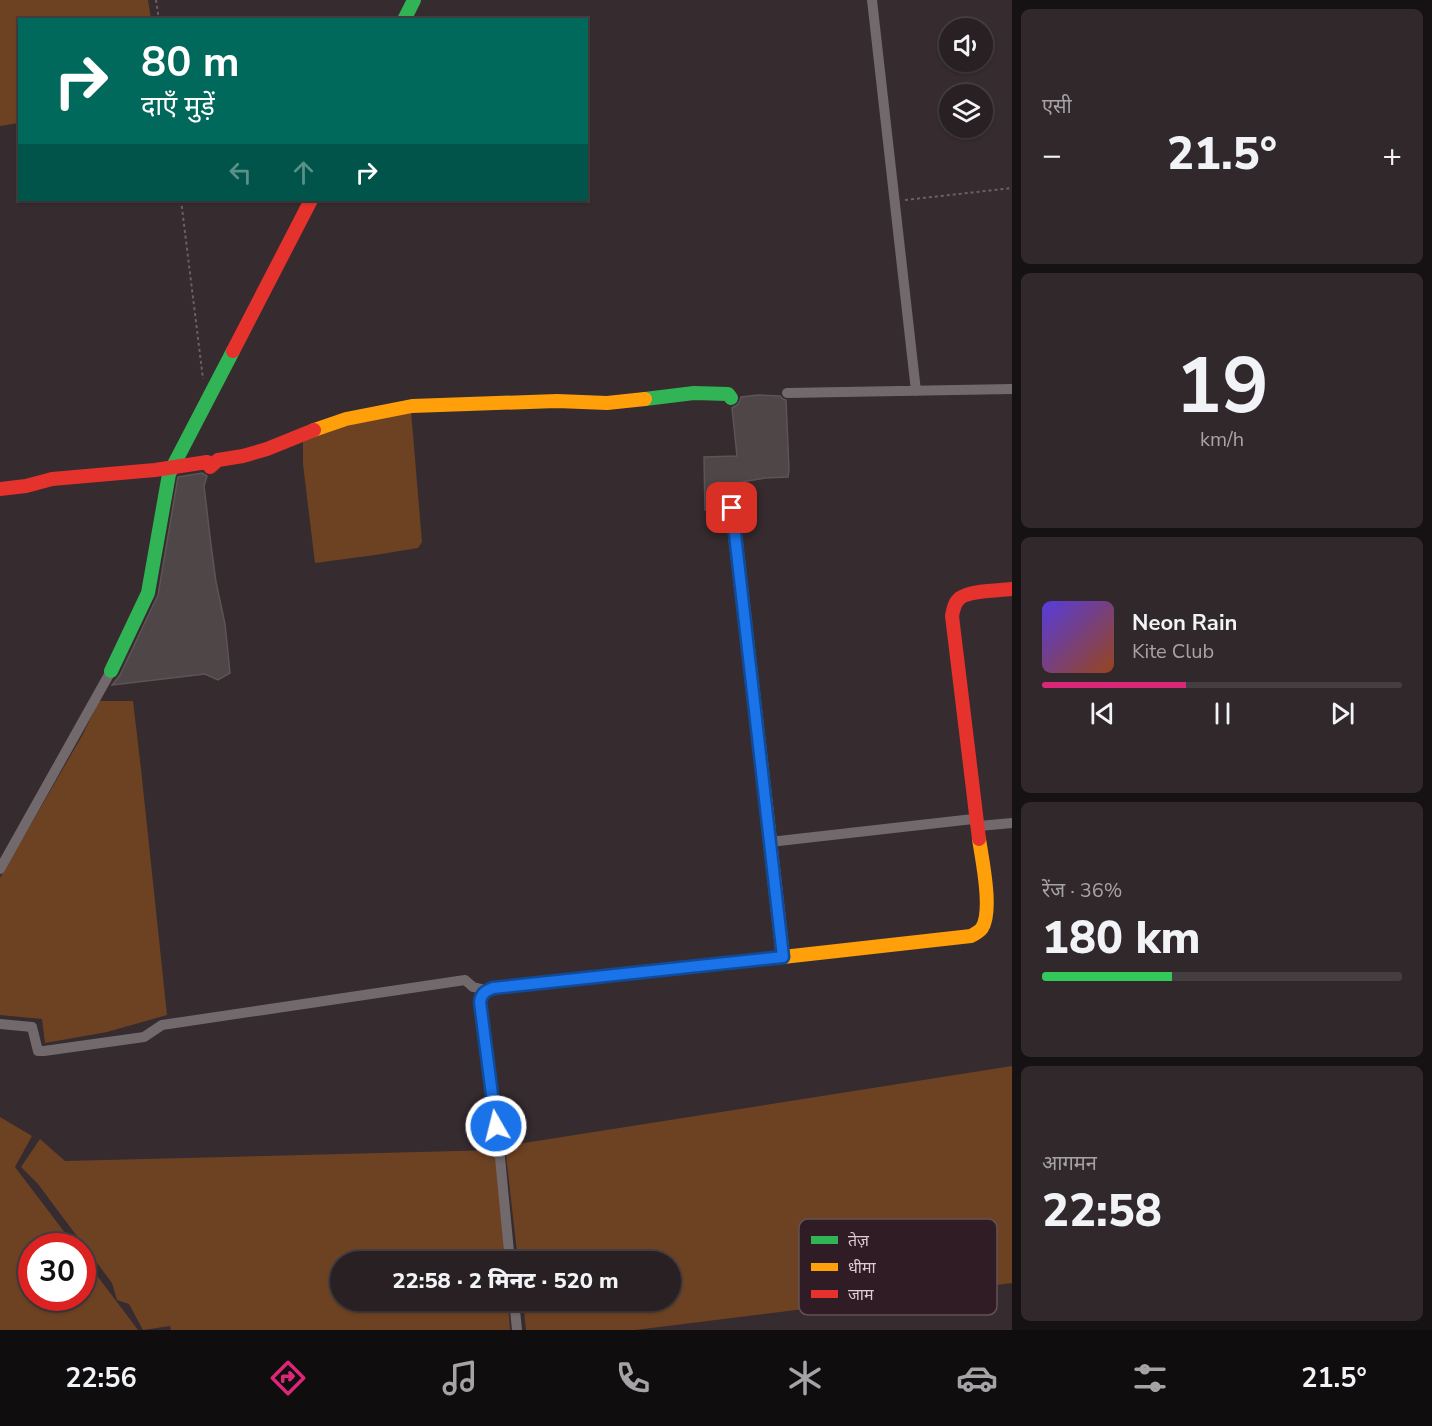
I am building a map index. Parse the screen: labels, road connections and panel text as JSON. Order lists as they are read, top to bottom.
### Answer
{
  "legend": ["तेज़", "धीमा", "जाम"],
  "page": {
    "tile": [
      "एसी",
      ["19", "km/h"],
      ["रेंज · 36%", "180 km"],
      ["आगमन", "22:58"]
    ],
    "turn": ["80 m", "दाएँ मुड़ें"],
    "heat": ["−", "21.5°", "+"],
    "song": ["Neon Rain", "Kite Club"],
    "limit": "30",
    "trip": "22:58 · 2 मिनट · 520 m",
    "tabs": ["22:56", "21.5°"]
  }
}
